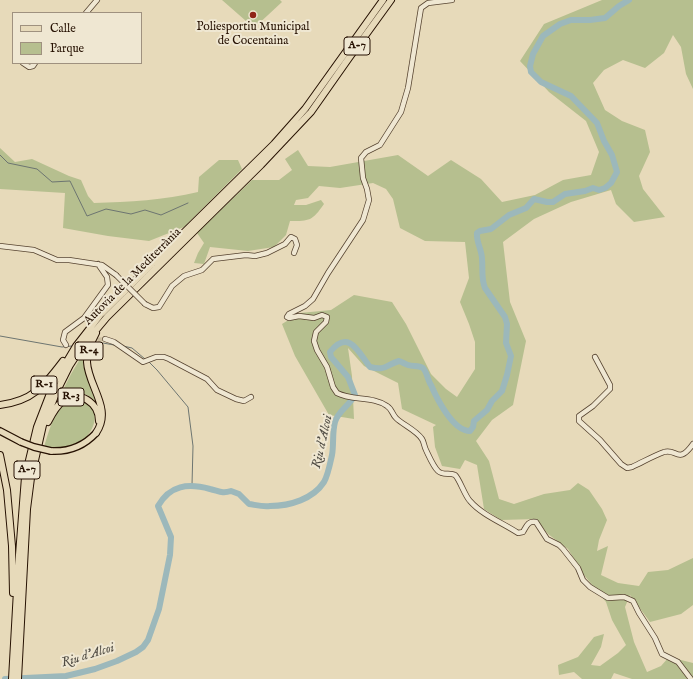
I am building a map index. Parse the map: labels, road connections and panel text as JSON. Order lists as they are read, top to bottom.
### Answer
{
  "streets": {
    "highway": [
      "A-7",
      "Autovia de la Mediterrània",
      "R-4",
      "R-1",
      "R-3"
    ]
  },
  "crossings": [
    ["Autovia de la Mediterrània", "R-4"],
    ["Autovia de la Mediterrània", "R-1"],
    ["Autovia de la Mediterrània", "R-3"],
    ["R-4", "R-3"]
  ],
  "water": ["Riu d'Alcoi"],
  "places": ["Poliesportiu Municipal de Cocentaina"],
  "legend": ["Calle", "Parque"]
}
